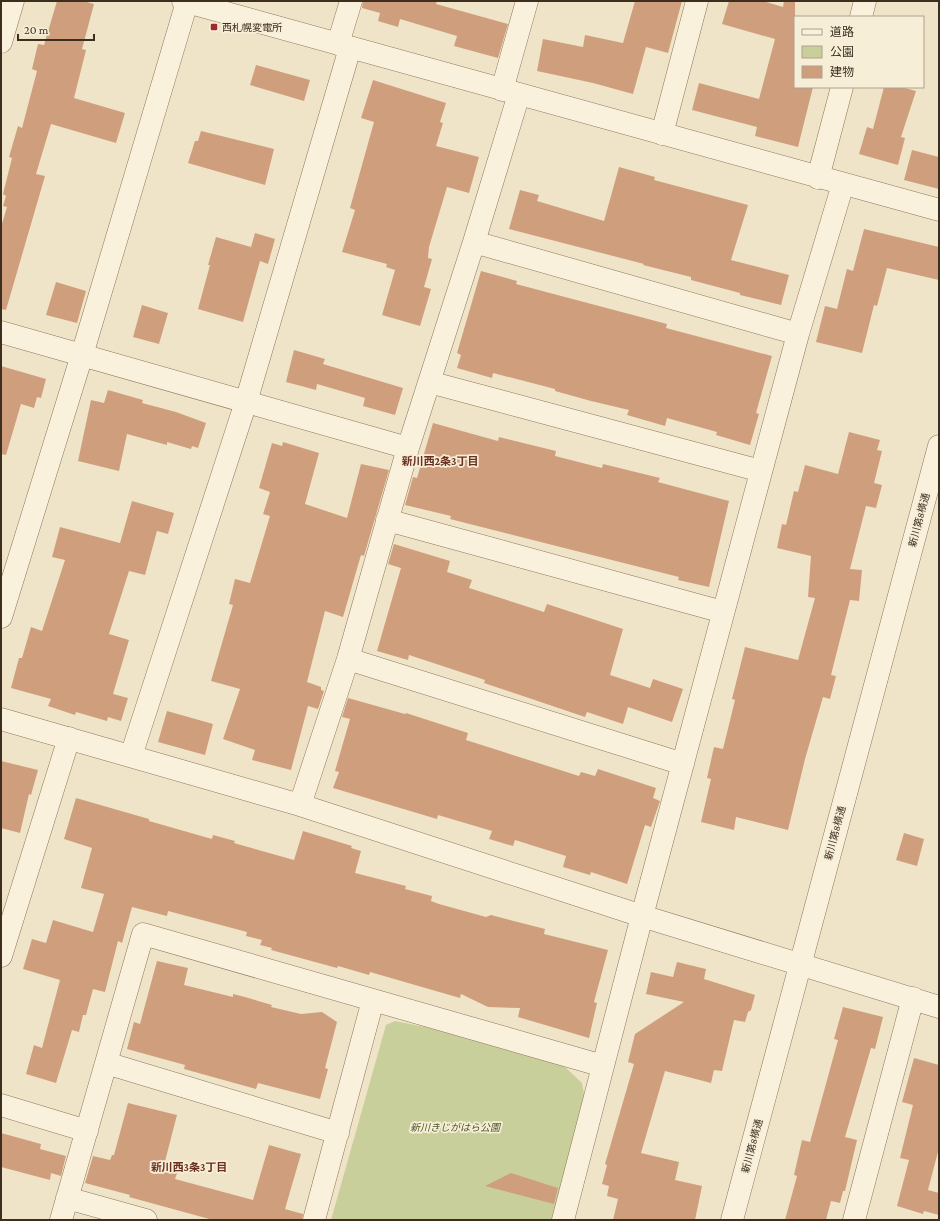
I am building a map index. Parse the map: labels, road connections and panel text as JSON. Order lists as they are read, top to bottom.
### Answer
{
  "streets": {
    "street": ["新川第8横通"]
  },
  "districts": ["新川西2条3丁目", "新川西3条3丁目"],
  "parks": ["新川きじがはら公園"],
  "places": {
    "transit": ["西札幌変電所"]
  },
  "legend": ["道路", "公園", "建物"],
  "scale_bar": "20 m"
}
